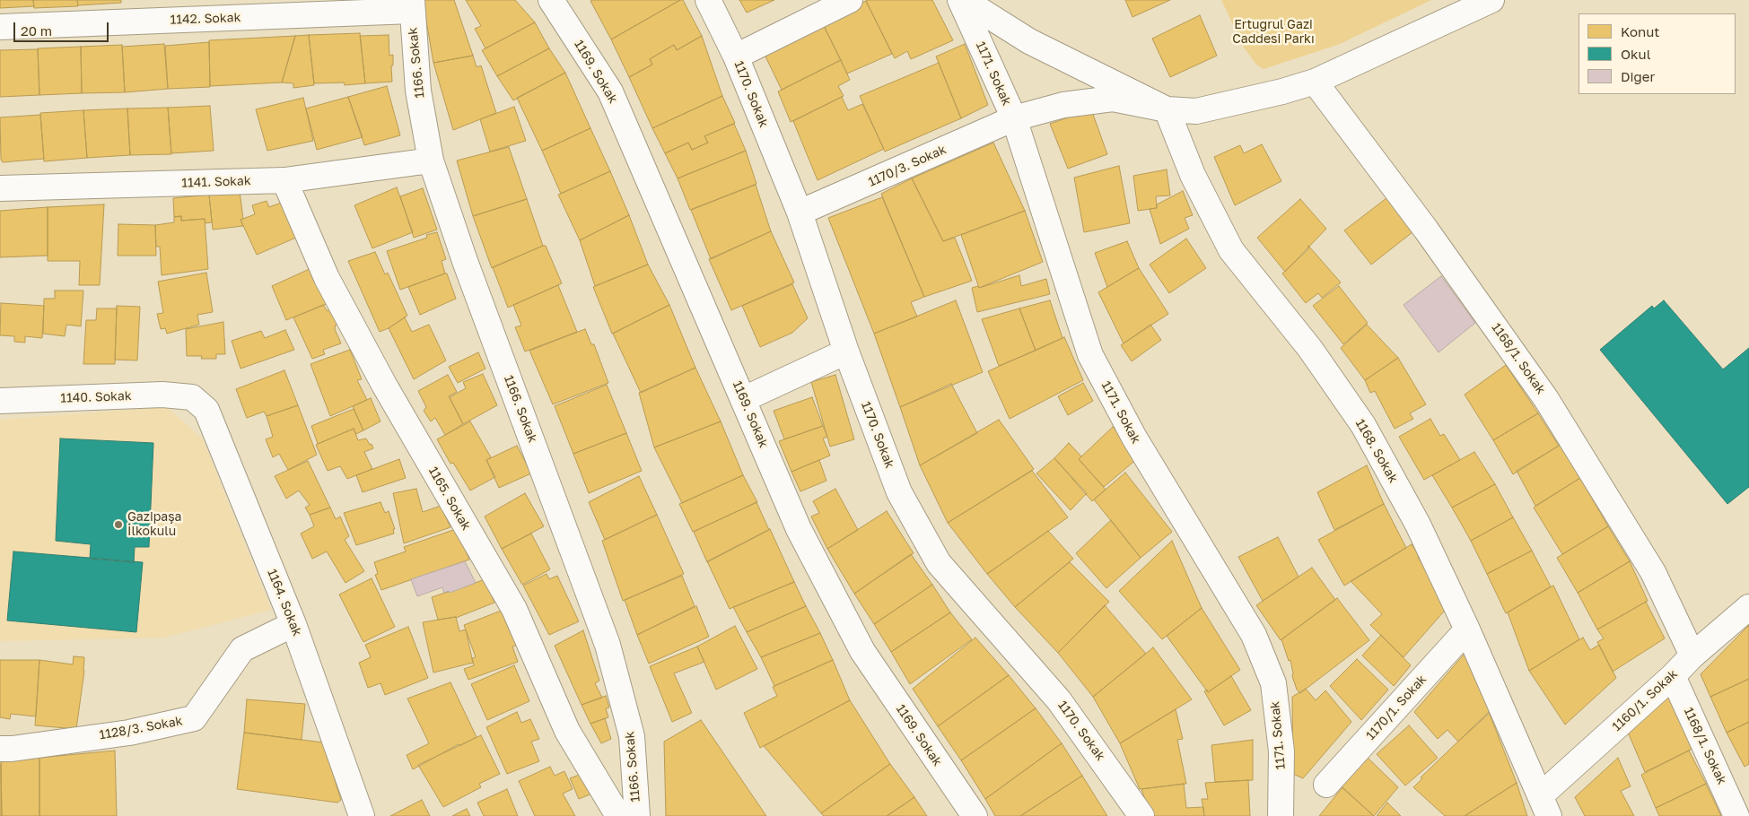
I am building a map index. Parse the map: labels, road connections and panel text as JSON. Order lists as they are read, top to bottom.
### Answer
{
  "streets": {
    "street": [
      "1142. Sokak",
      "1166. Sokak",
      "1169. Sokak",
      "1171. Sokak",
      "1170. Sokak",
      "1170/3. Sokak",
      "1141. Sokak",
      "1168/1. Sokak",
      "1140. Sokak",
      "1168. Sokak",
      "1165. Sokak",
      "1164. Sokak",
      "1160/1. Sokak",
      "1170/1. Sokak",
      "1128/3. Sokak"
    ]
  },
  "crossings": [
    ["1142. Sokak", "1166. Sokak"],
    ["1166. Sokak", "1141. Sokak"],
    ["1171. Sokak", "1170/3. Sokak"],
    ["1170. Sokak", "1170/3. Sokak"],
    ["1170/3. Sokak", "1168/1. Sokak"],
    ["1170/3. Sokak", "1168. Sokak"],
    ["1141. Sokak", "1165. Sokak"],
    ["1168/1. Sokak", "1160/1. Sokak"],
    ["1140. Sokak", "1164. Sokak"],
    ["1168. Sokak", "1160/1. Sokak"],
    ["1168. Sokak", "1170/1. Sokak"],
    ["1164. Sokak", "1128/3. Sokak"]
  ],
  "parks": ["Ertuğrul Gazi Caddesi Parkı"],
  "places": ["Gazipaşa İlkokulu"],
  "legend": ["Konut", "Okul", "Diğer"],
  "scale_bar": "20 m"
}
